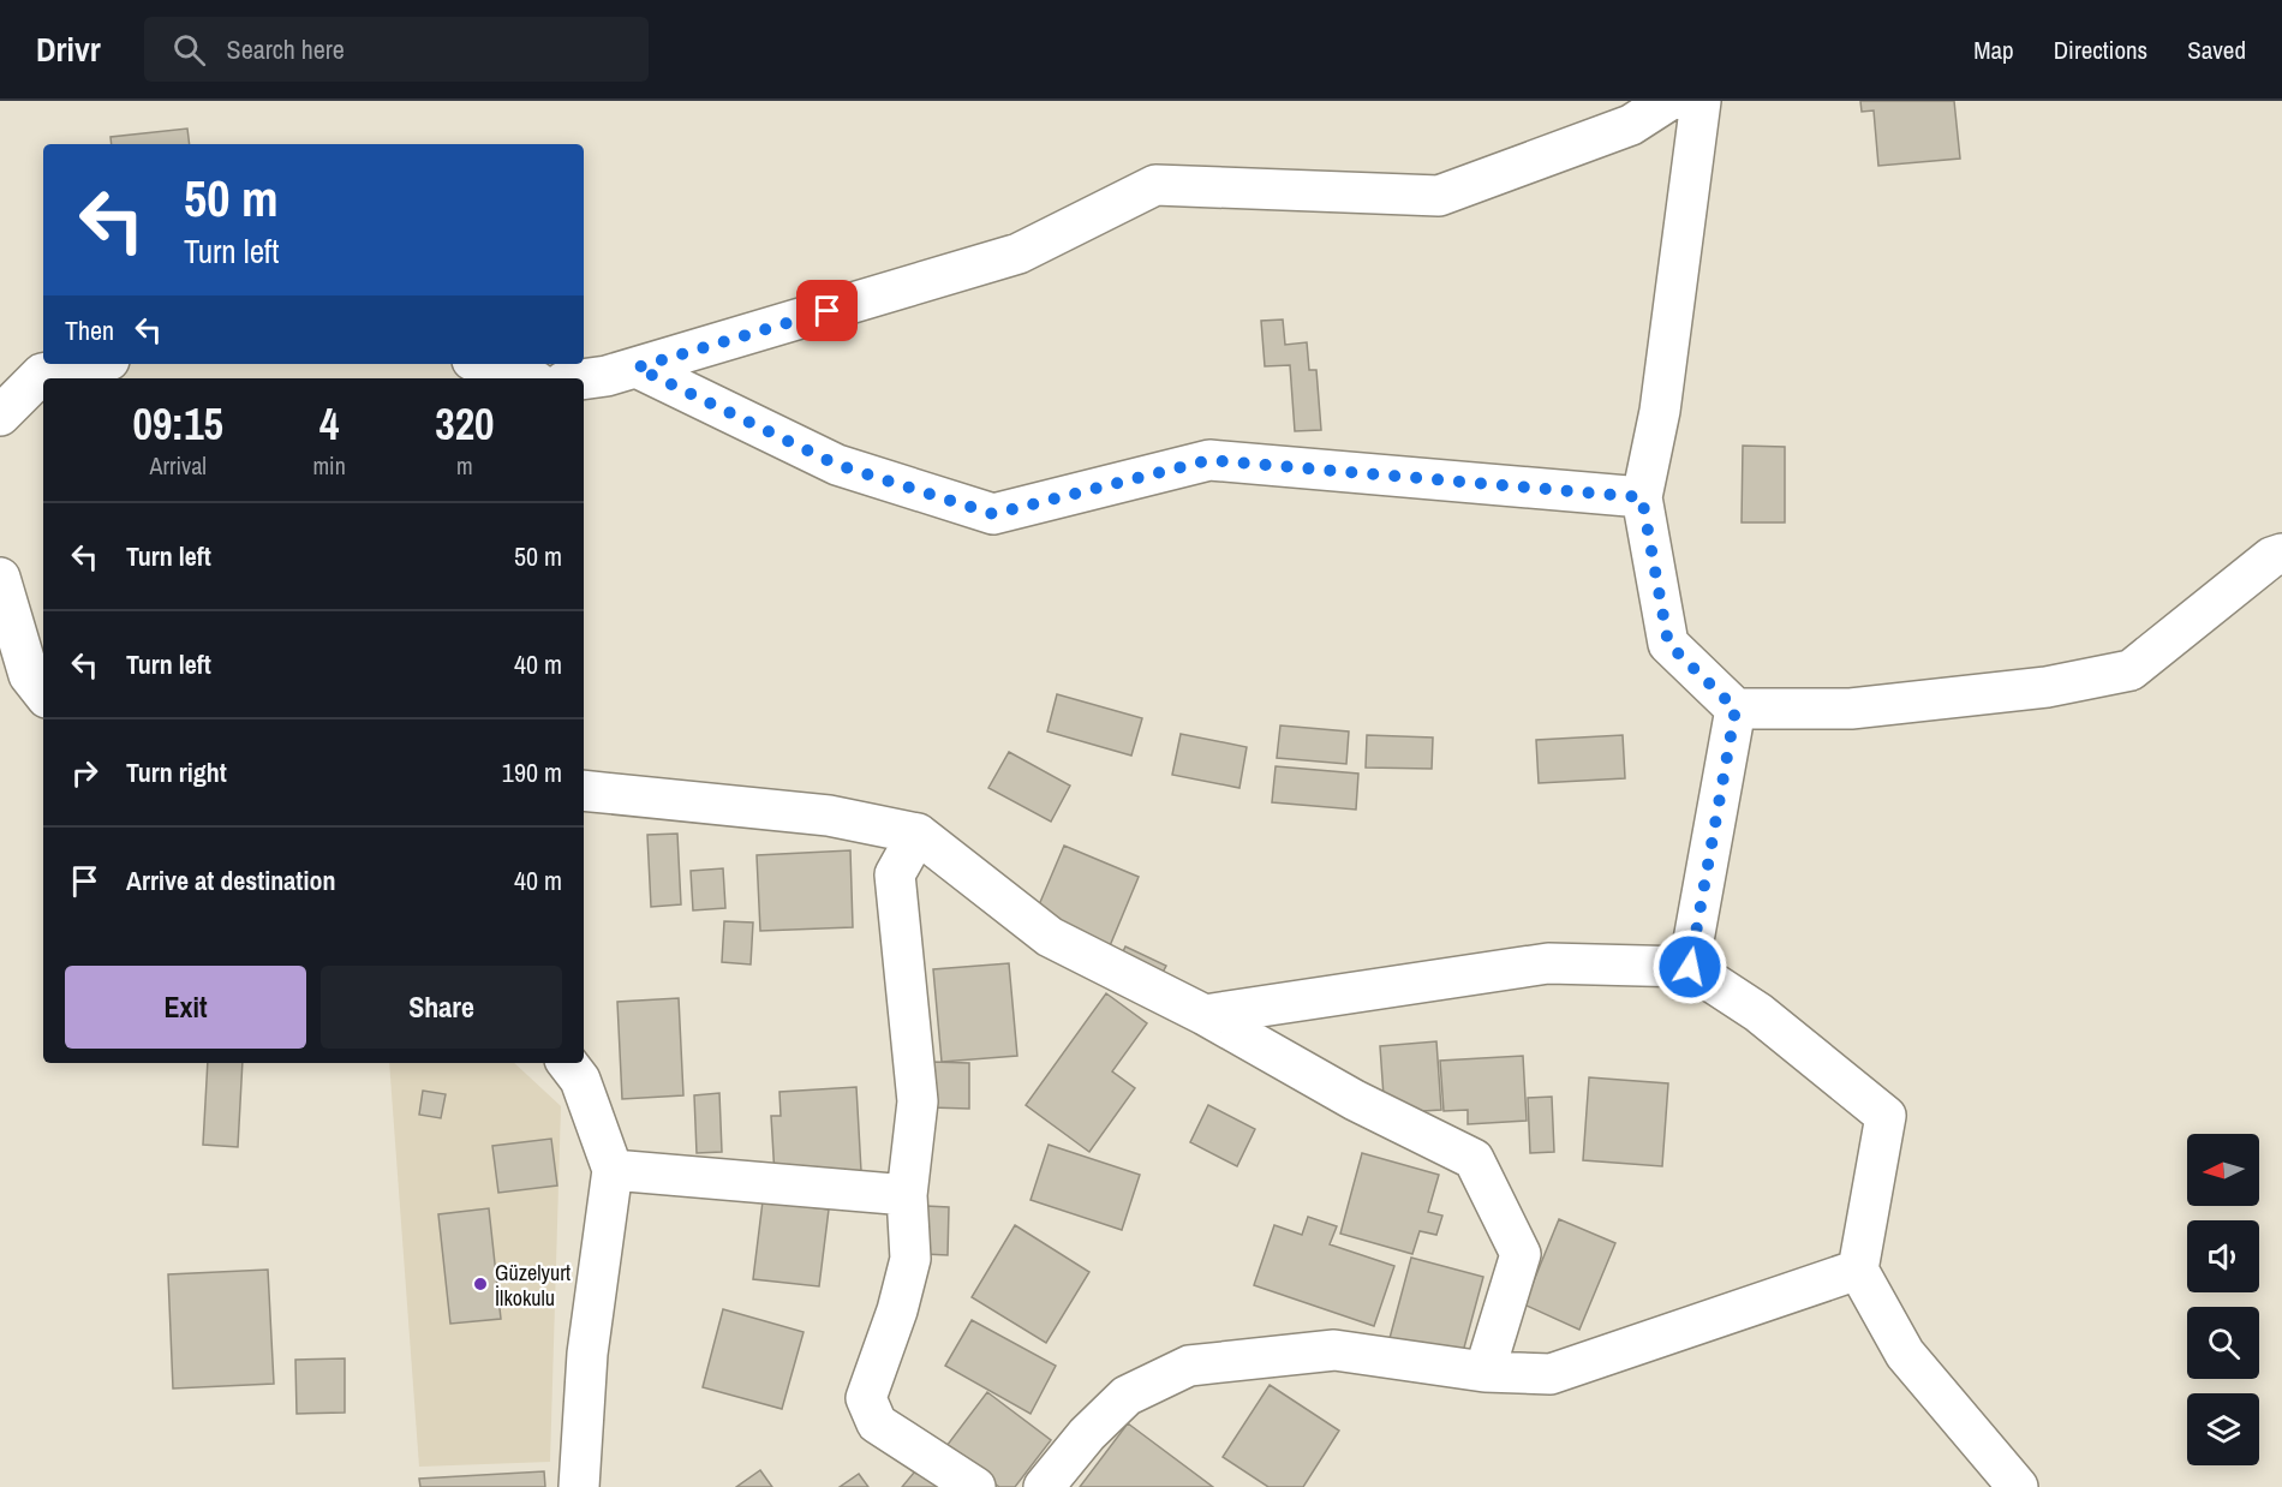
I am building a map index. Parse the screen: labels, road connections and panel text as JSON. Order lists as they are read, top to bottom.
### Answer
{
  "places": ["Güzelyurt İlkokulu"],
  "north": "left",
  "page": {
    "header": "Drivr",
    "search": "Search here",
    "nav": ["Map", "Directions", "Saved"],
    "turn": ["50 m", "Turn left"],
    "then": "Then",
    "eta": [
      "09:15",
      "Arrival",
      "4",
      "min",
      "320",
      "m"
    ],
    "list": [
      {
        "name": "Turn left",
        "value": "50 m"
      },
      {
        "name": "Turn left",
        "value": "40 m"
      },
      {
        "name": "Turn right",
        "value": "190 m"
      },
      {
        "name": "Arrive at destination",
        "value": "40 m"
      }
    ],
    "buttons": ["Exit", "Share"]
  }
}
